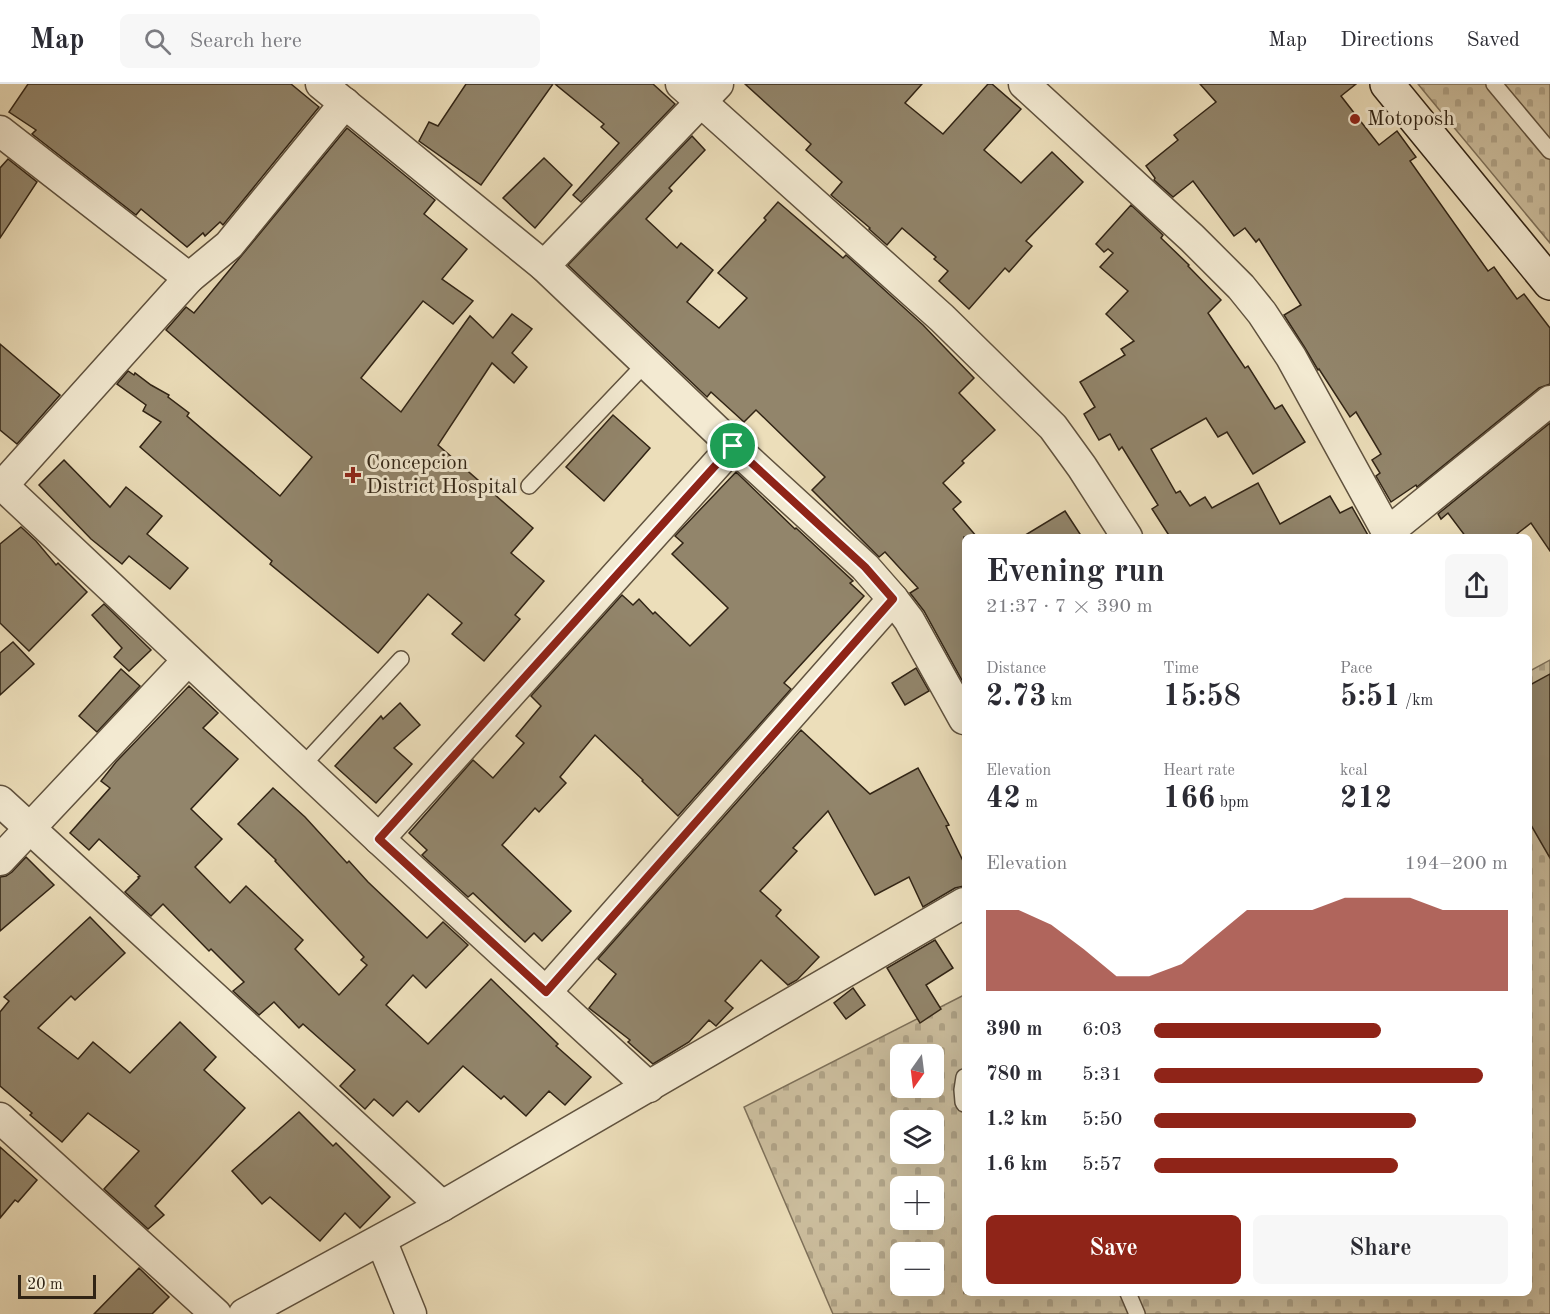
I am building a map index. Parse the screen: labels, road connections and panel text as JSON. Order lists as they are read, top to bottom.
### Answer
{
  "places": {
    "other": ["Motoposh"],
    "health": ["Concepcion District Hospital"]
  },
  "scale_bar": "20 m",
  "north": "bottom",
  "page": {
    "header": "Map",
    "search": "Search here",
    "nav": ["Map", "Directions", "Saved"],
    "heading": ["Evening run", "21:37 · 7 × 390 m"],
    "stats": [
      ["Distance", "2.73 km"],
      ["Time", "15:58"],
      ["Pace", "5:51 /km"],
      ["Elevation", "42 m"],
      ["Heart rate", "166 bpm"],
      ["kcal", "212"]
    ],
    "chart": ["Elevation", "194–200 m"],
    "list": [
      {
        "name": "390 m",
        "note": "6:03"
      },
      {
        "name": "780 m",
        "note": "5:31"
      },
      {
        "name": "1.2 km",
        "note": "5:50"
      },
      {
        "name": "1.6 km",
        "note": "5:57"
      }
    ],
    "map_buttons": ["+", "−"],
    "buttons": ["Save", "Share"],
    "scale": "20 m"
  }
}
